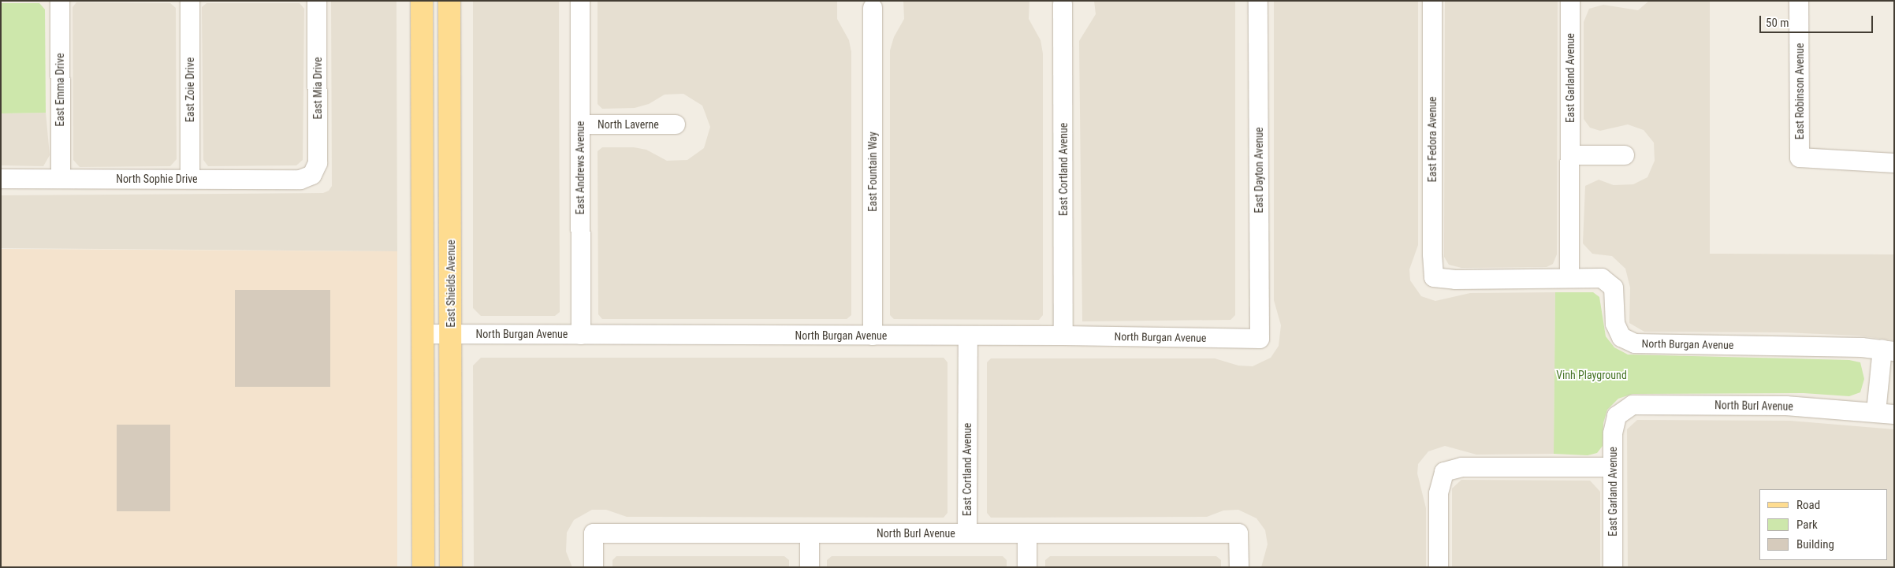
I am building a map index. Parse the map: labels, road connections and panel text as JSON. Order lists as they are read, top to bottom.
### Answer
{
  "streets": {
    "main road": ["East Shields Avenue"],
    "street": [
      "East Garland Avenue",
      "East Mia Drive",
      "East Emma Drive",
      "East Zoie Drive",
      "East Robinson Avenue",
      "North Laverne",
      "East Fedora Avenue",
      "East Andrews Avenue",
      "East Cortland Avenue",
      "East Dayton Avenue",
      "East Fountain Way",
      "North Sophie Drive",
      "North Burgan Avenue",
      "North Burl Avenue"
    ]
  },
  "crossings": [
    ["East Garland Avenue", "North Burgan Avenue"],
    ["East Garland Avenue", "North Burl Avenue"],
    ["East Mia Drive", "North Sophie Drive"],
    ["East Emma Drive", "North Sophie Drive"],
    ["East Zoie Drive", "North Sophie Drive"],
    ["North Laverne", "East Andrews Avenue"],
    ["East Fedora Avenue", "North Burgan Avenue"],
    ["East Andrews Avenue", "North Burgan Avenue"],
    ["East Cortland Avenue", "North Burgan Avenue"],
    ["East Cortland Avenue", "North Burl Avenue"],
    ["East Dayton Avenue", "North Burgan Avenue"],
    ["East Fountain Way", "North Burgan Avenue"],
    ["East Shields Avenue", "North Burgan Avenue"]
  ],
  "parks": ["Vinh Playground"],
  "legend": ["Road", "Park", "Building"],
  "scale_bar": "50 m"
}
